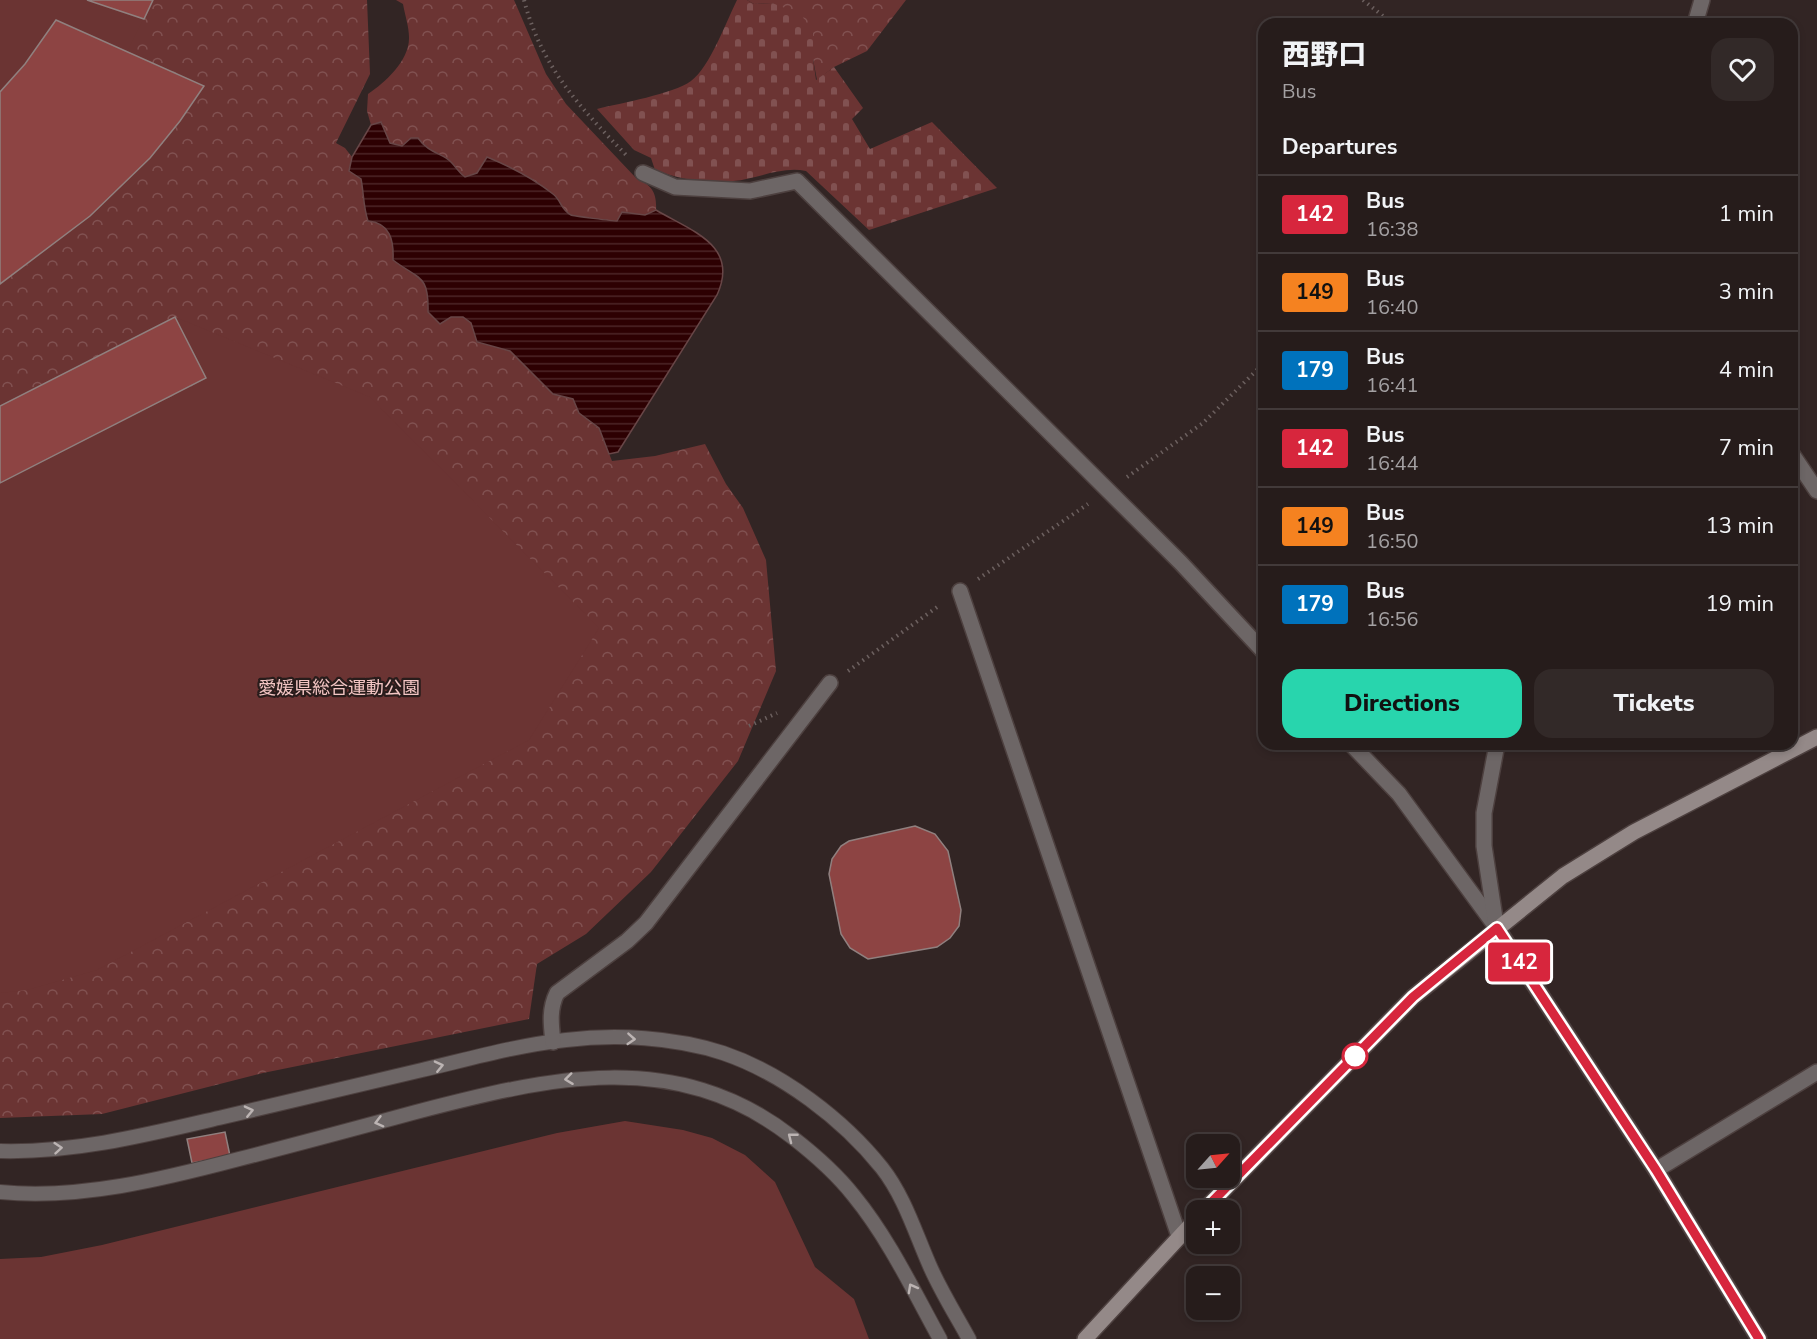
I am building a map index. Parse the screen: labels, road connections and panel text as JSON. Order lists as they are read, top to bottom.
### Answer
{
  "parks": ["愛媛県総合運動公園"],
  "lines": ["bus line 142"],
  "north": "top right",
  "page": {
    "on_map": "142",
    "heading": [
      ["西野口", "Bus"],
      "Departures"
    ],
    "list": [
      {
        "mark": "142",
        "name": "Bus",
        "note": "16:38",
        "value": "1 min"
      },
      {
        "mark": "149",
        "name": "Bus",
        "note": "16:40",
        "value": "3 min"
      },
      {
        "mark": "179",
        "name": "Bus",
        "note": "16:41",
        "value": "4 min"
      },
      {
        "mark": "142",
        "name": "Bus",
        "note": "16:44",
        "value": "7 min"
      },
      {
        "mark": "149",
        "name": "Bus",
        "note": "16:50",
        "value": "13 min"
      },
      {
        "mark": "179",
        "name": "Bus",
        "note": "16:56",
        "value": "19 min"
      }
    ],
    "buttons": ["Directions", "Tickets"],
    "map_buttons": ["+", "−"]
  }
}
